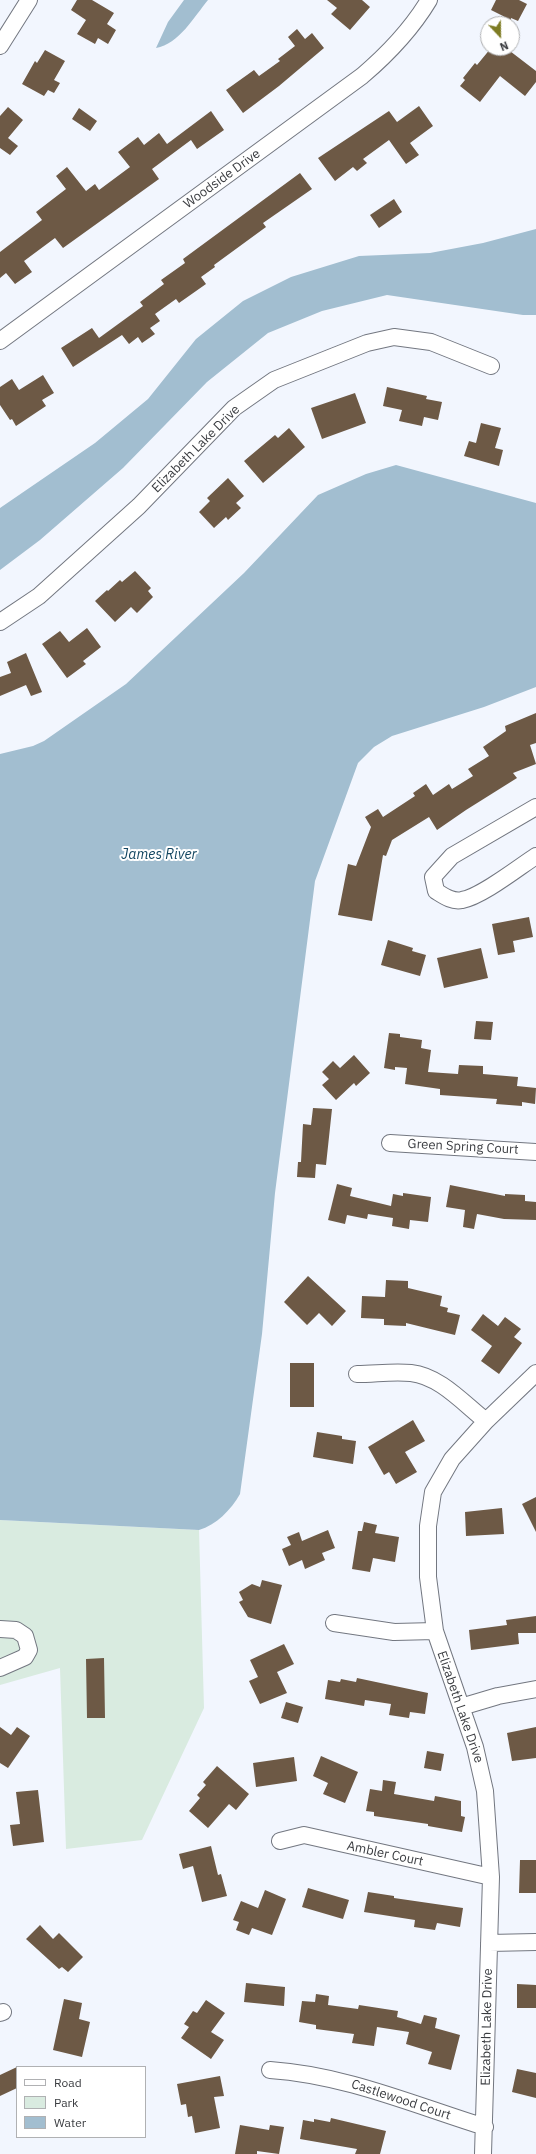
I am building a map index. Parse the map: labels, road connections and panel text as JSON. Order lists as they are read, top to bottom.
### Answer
{
  "streets": {
    "street": [
      "Woodside Drive",
      "Elizabeth Lake Drive",
      "Green Spring Court",
      "Ambler Court",
      "Castlewood Court"
    ]
  },
  "crossings": [
    ["Elizabeth Lake Drive", "Ambler Court"],
    ["Elizabeth Lake Drive", "Castlewood Court"]
  ],
  "water": ["James River"],
  "legend": ["Road", "Park", "Water"],
  "north": "bottom"
}
